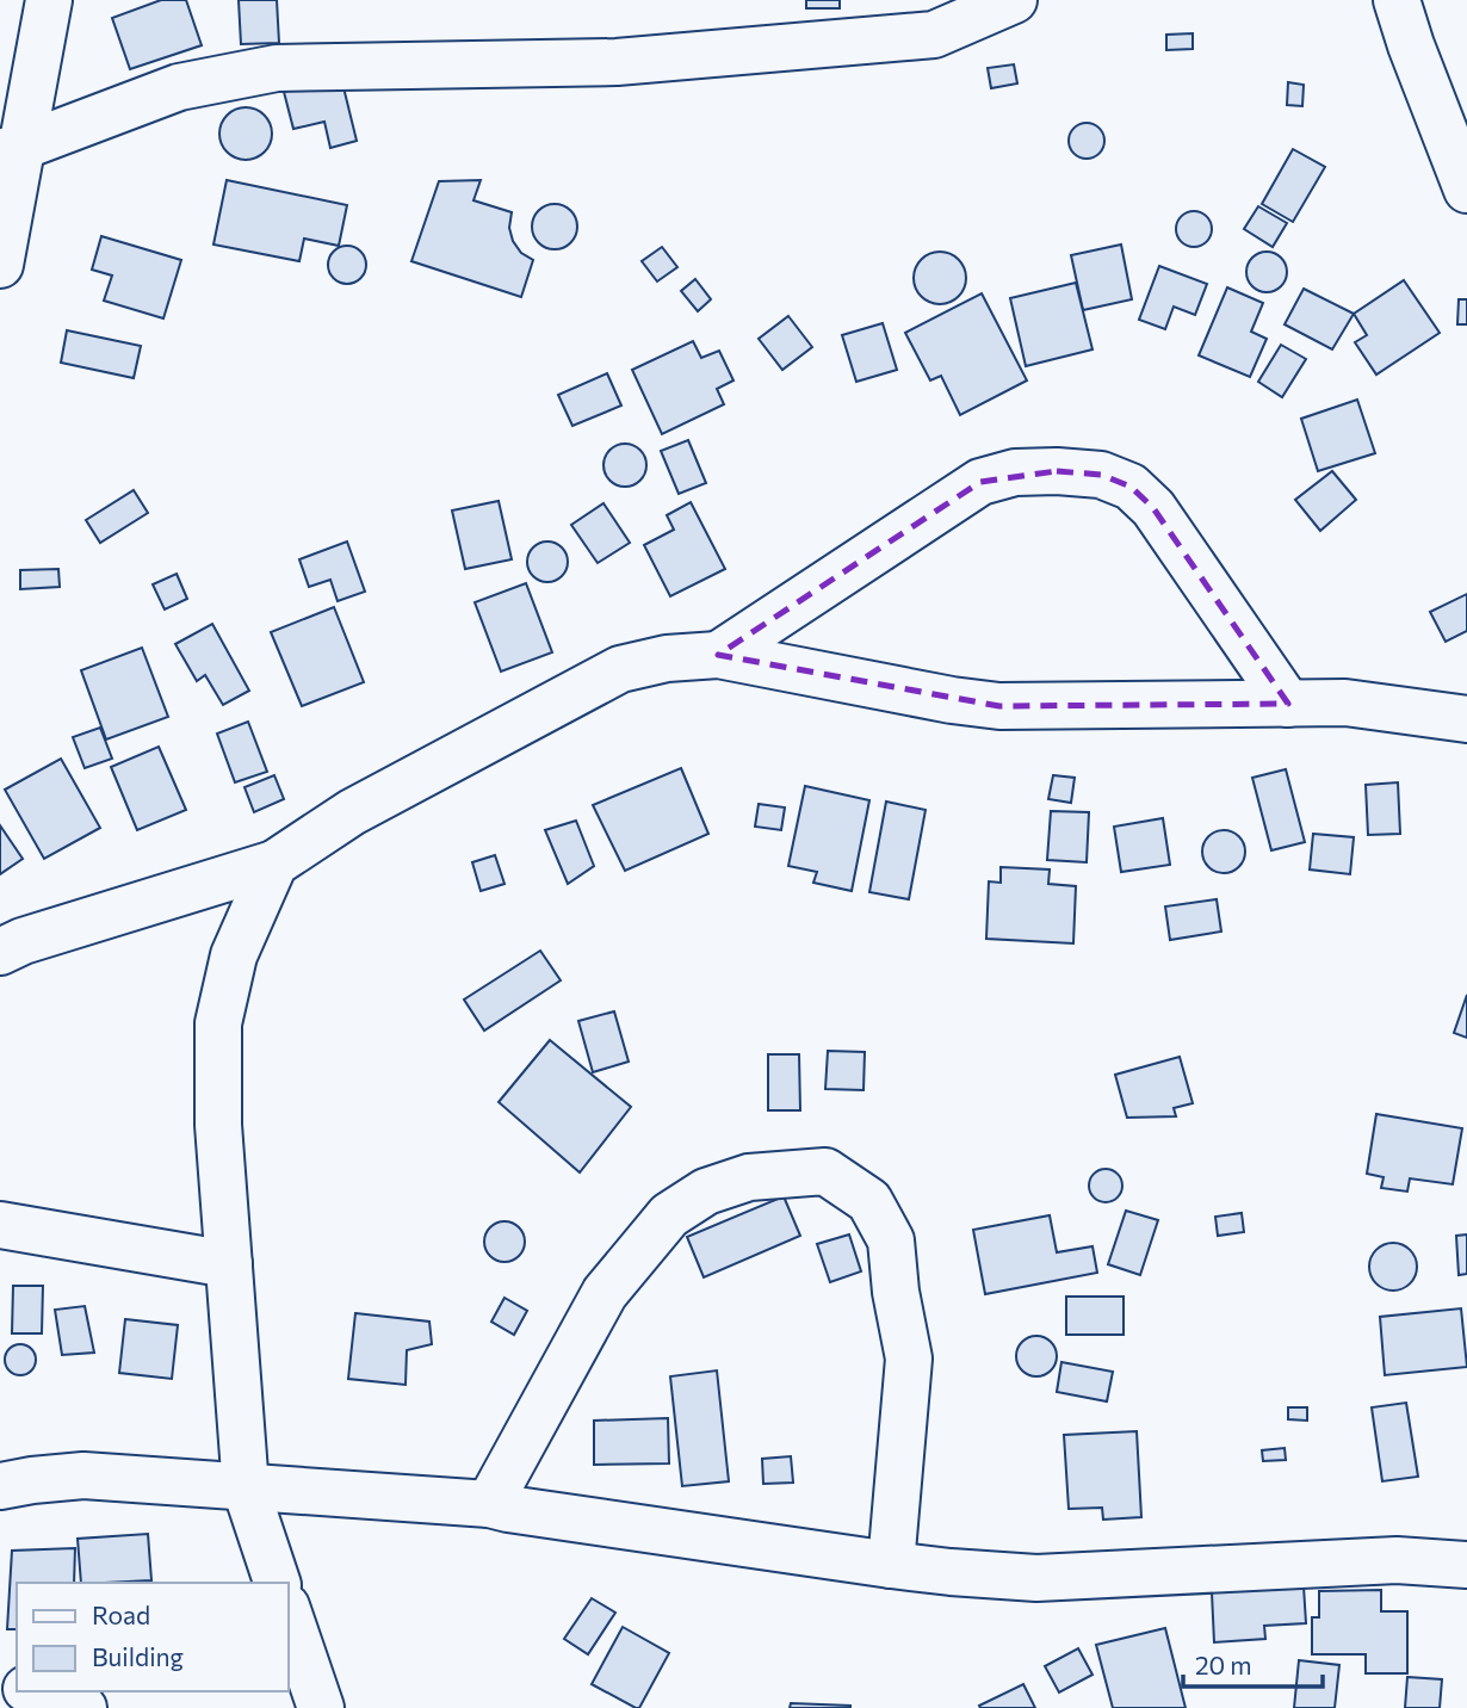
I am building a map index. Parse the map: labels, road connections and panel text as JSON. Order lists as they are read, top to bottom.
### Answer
{
  "legend": ["Road", "Building"],
  "scale_bar": "20 m"
}
